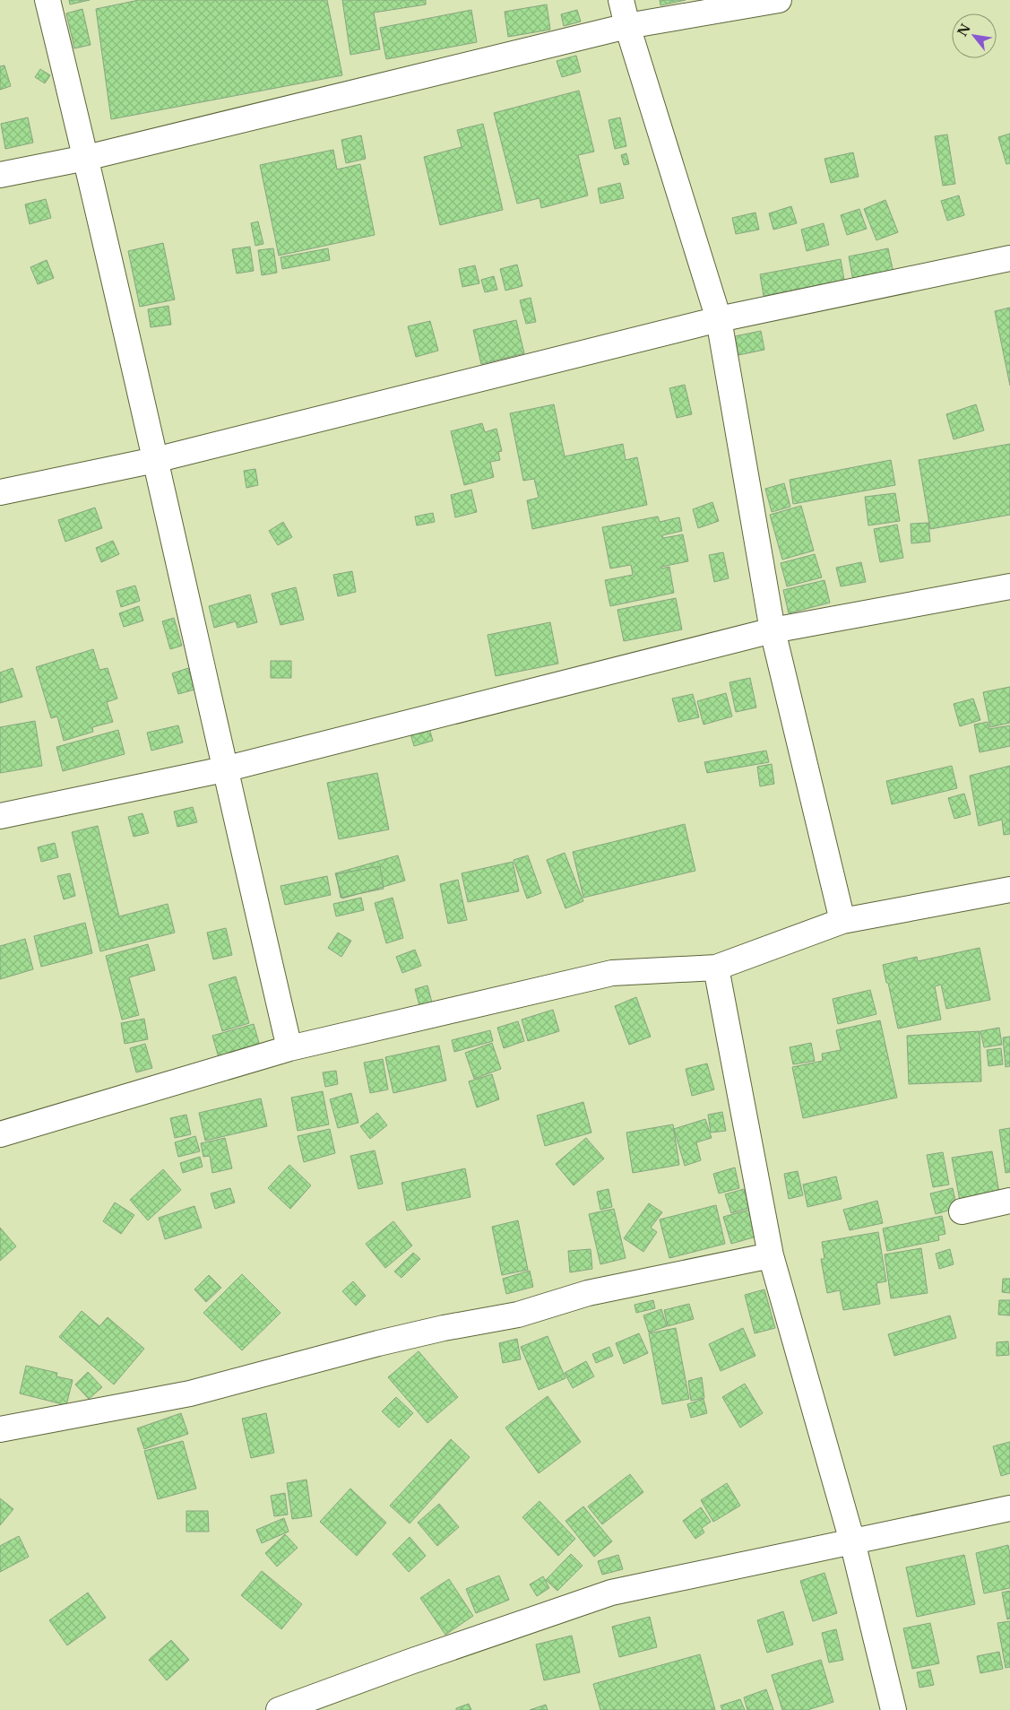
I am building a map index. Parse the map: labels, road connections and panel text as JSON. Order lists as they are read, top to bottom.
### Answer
{
  "north": "top left"
}
